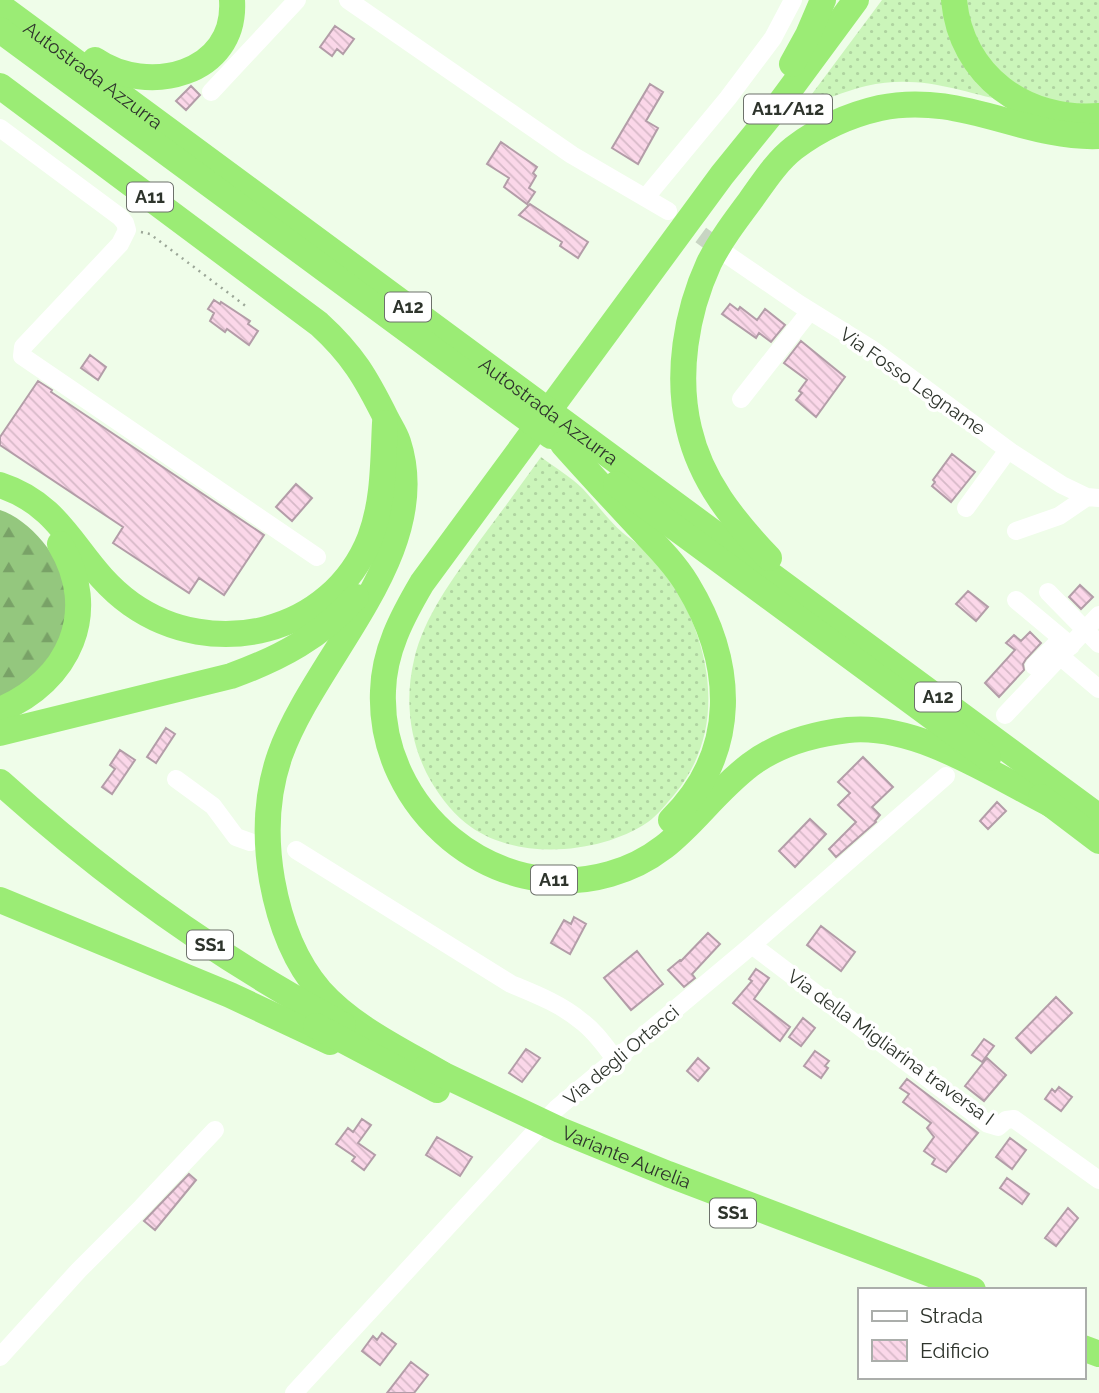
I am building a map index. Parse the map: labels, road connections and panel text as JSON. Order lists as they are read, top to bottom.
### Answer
{
  "streets": {
    "highway": [
      "Autostrada Azzurra",
      "A11/A12",
      "A11",
      "A12",
      "SS1",
      "Variante Aurelia"
    ],
    "street": ["Via Fosso Legname", "Via della Migliarina traversa I", "Via degli Ortacci"]
  },
  "crossings": [
    ["Autostrada Azzurra", "A11/A12"],
    ["Autostrada Azzurra", "A11"],
    ["A11/A12", "A11"],
    ["SS1", "Variante Aurelia"],
    ["Via della Migliarina traversa I", "Via degli Ortacci"]
  ],
  "legend": ["Strada", "Edificio"]
}
